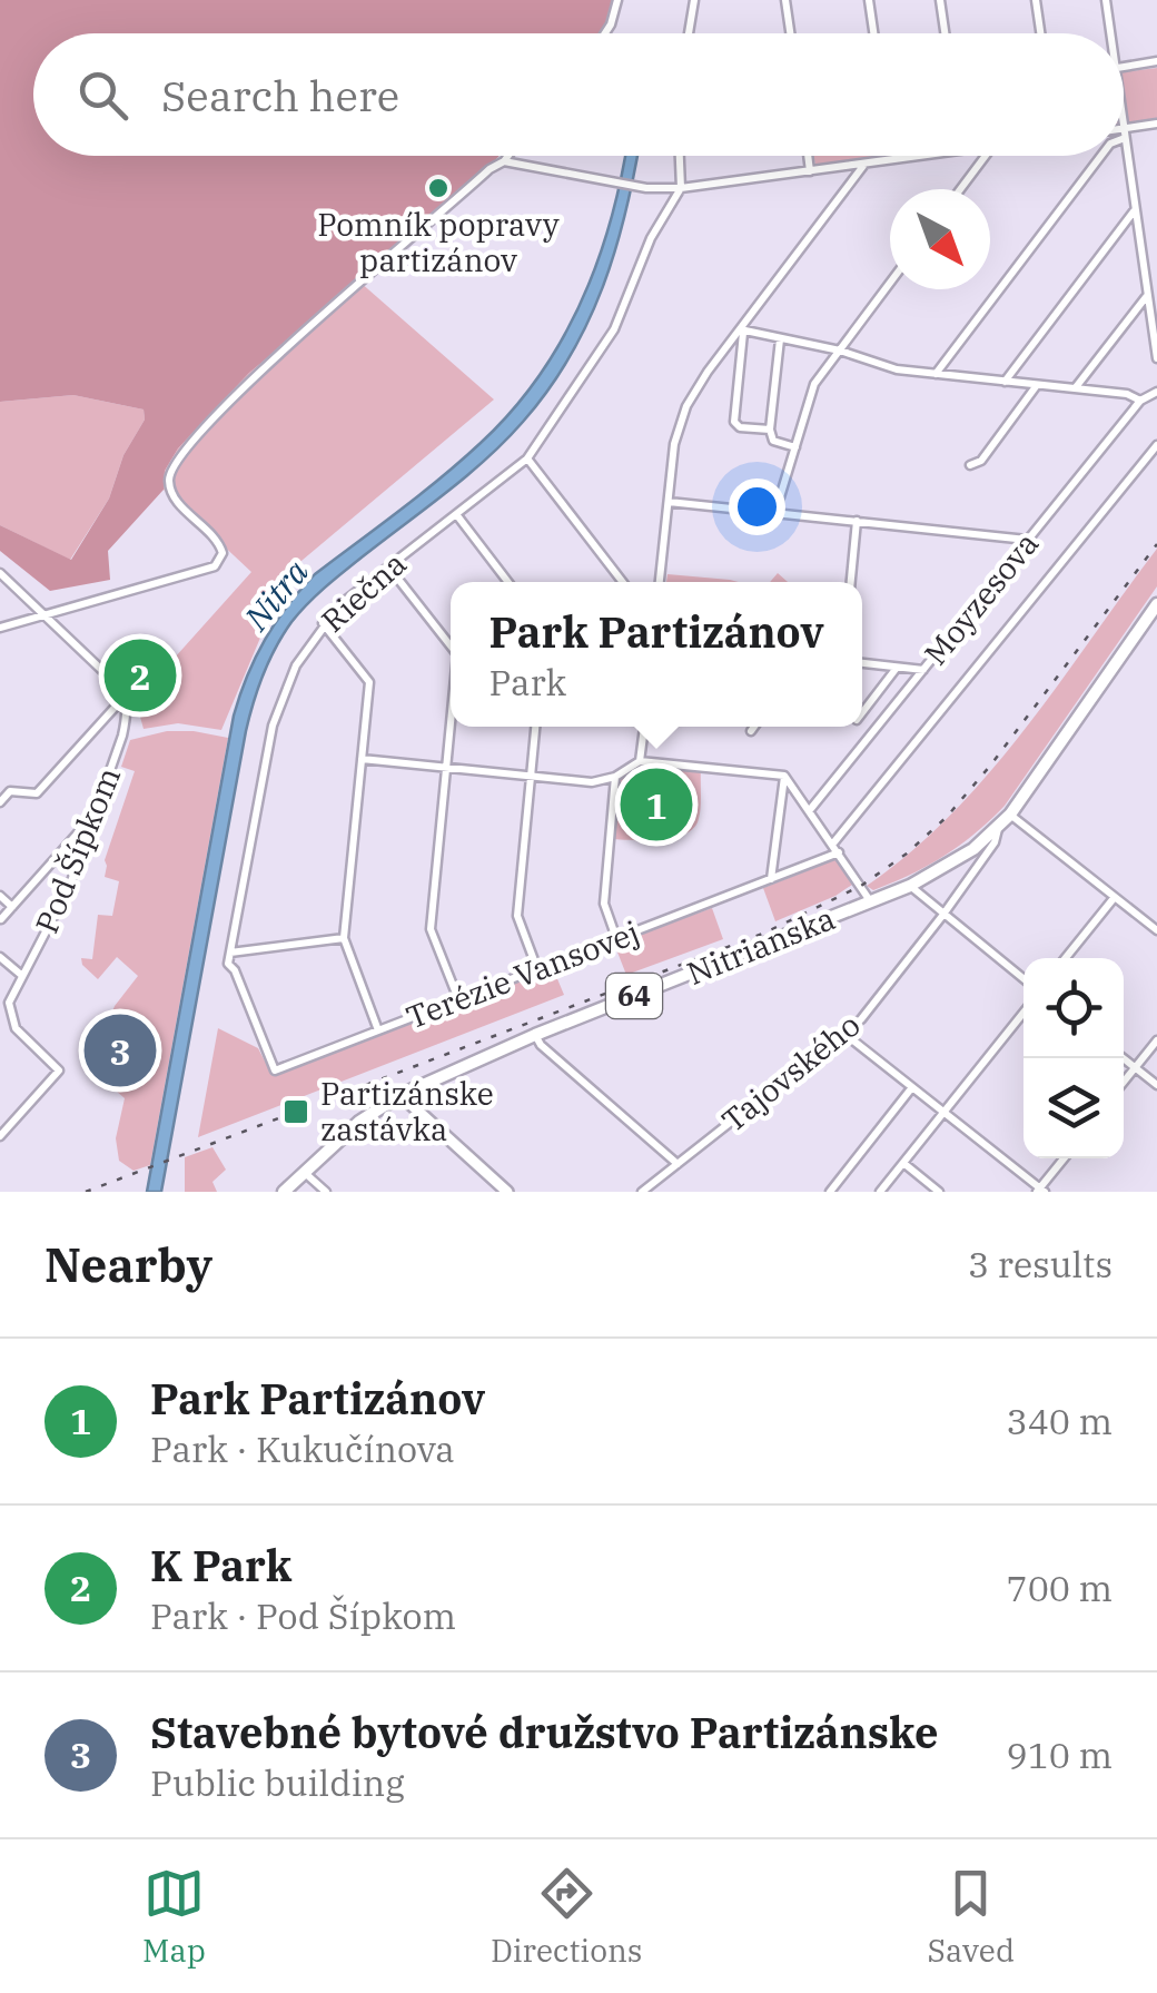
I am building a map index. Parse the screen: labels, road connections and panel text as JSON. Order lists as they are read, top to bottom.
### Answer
{
  "streets": {
    "main road": ["Nitrianska", "64"],
    "street": [
      "Riečna",
      "Moyzesova",
      "Pod Šípkom",
      "Terézie Vansovej",
      "Tajovského"
    ]
  },
  "crossings": [
    ["Riečna", "Terézie Vansovej"],
    ["Nitrianska", "Tajovského"]
  ],
  "water": ["Nitra"],
  "places": {
    "other": ["Pomník popravy partizánov"],
    "transit": ["Partizánske zastávka"]
  },
  "north": "bottom right",
  "page": {
    "search": "Search here",
    "popup": ["Park Partizánov", "Park"],
    "pins": ["2", "1", "3"],
    "heading": ["Nearby", "3 results"],
    "list": [
      {
        "mark": "1",
        "name": "Park Partizánov",
        "note": "Park · Kukučínova",
        "value": "340 m"
      },
      {
        "mark": "2",
        "name": "K Park",
        "note": "Park · Pod Šípkom",
        "value": "700 m"
      },
      {
        "mark": "3",
        "name": "Stavebné bytové družstvo Partizánske",
        "note": "Public building",
        "value": "910 m"
      }
    ],
    "nav": ["Map", "Directions", "Saved"]
  }
}
